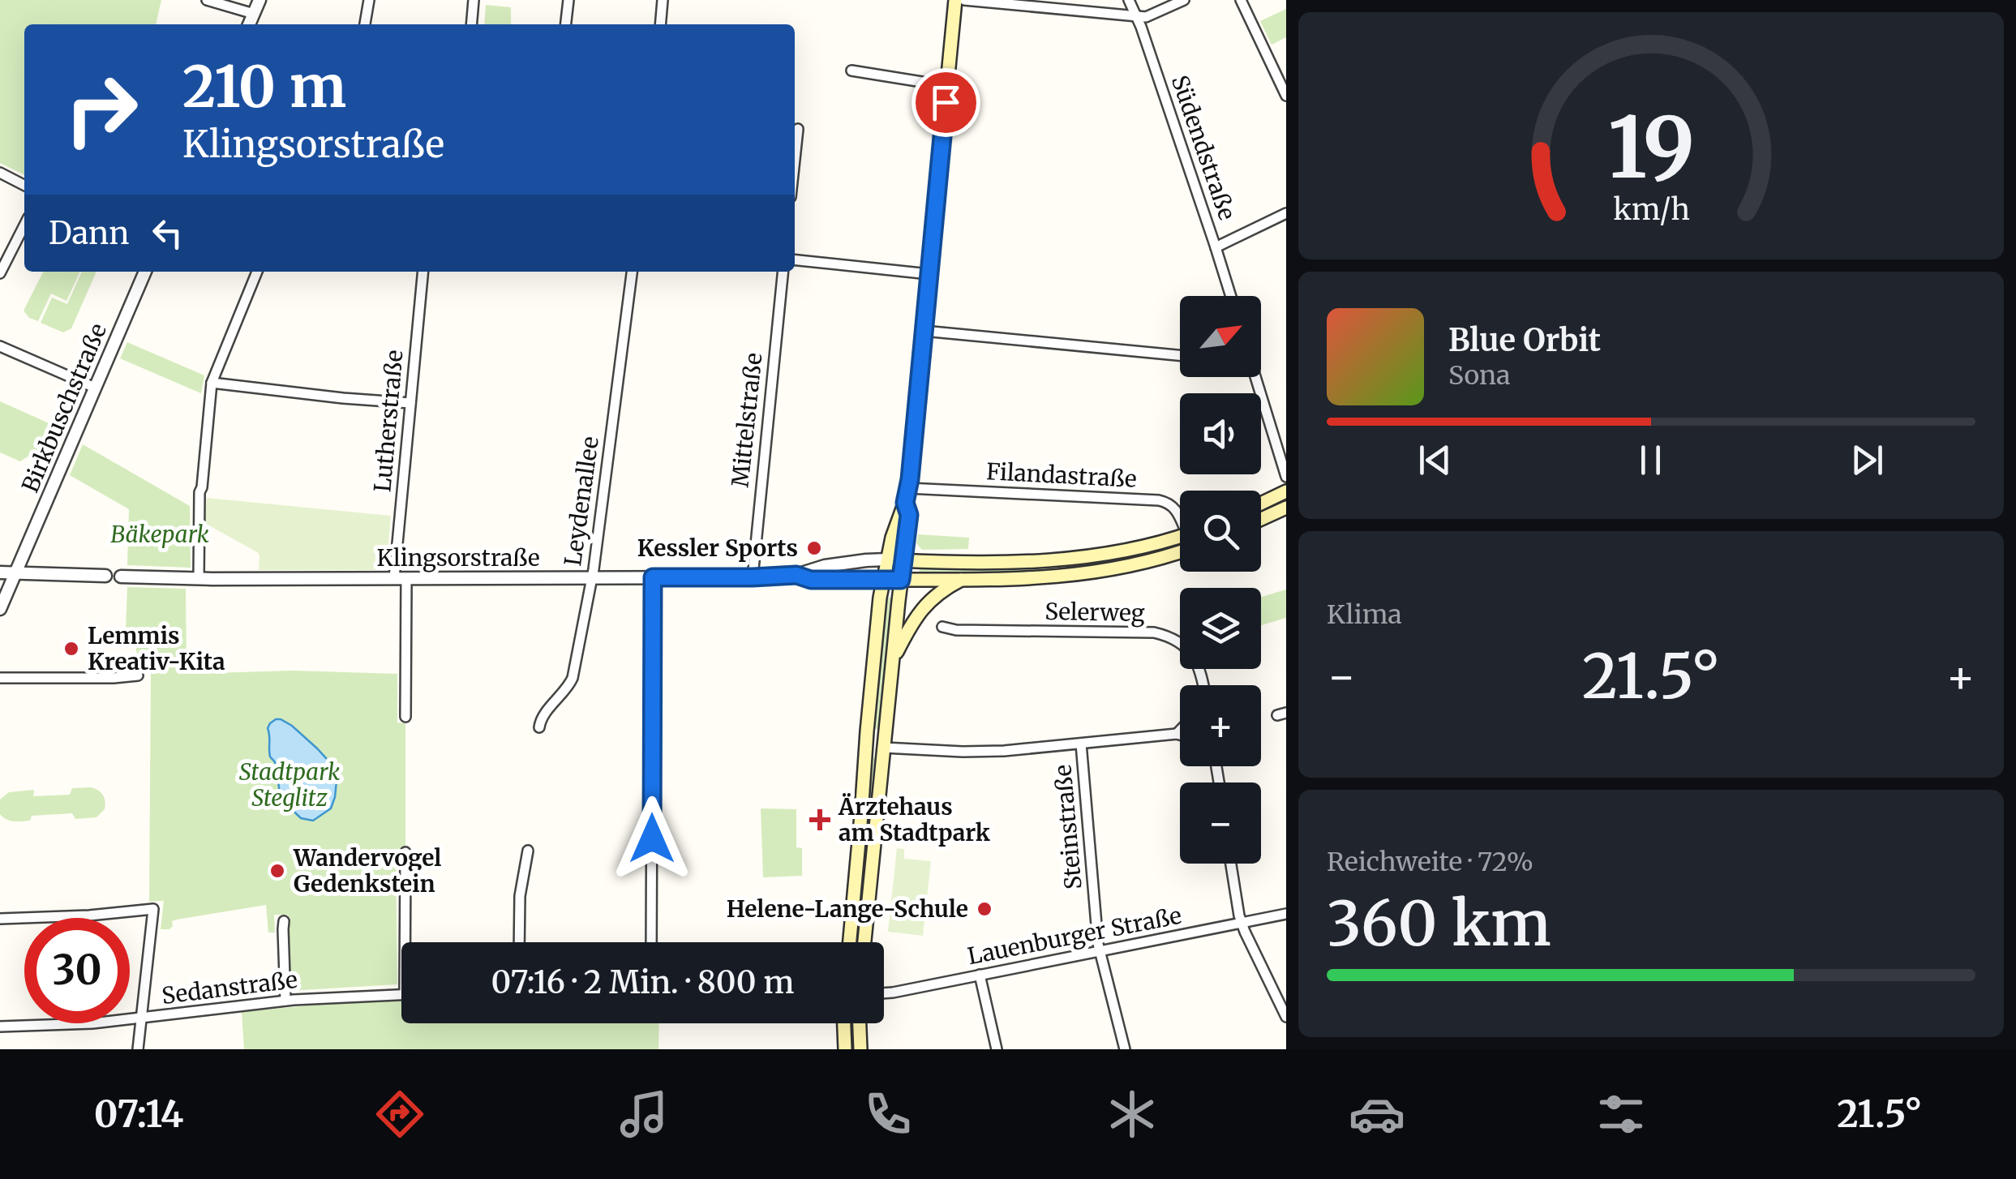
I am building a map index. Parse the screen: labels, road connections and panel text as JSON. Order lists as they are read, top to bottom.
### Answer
{
  "streets": {
    "street": [
      "Südendstraße",
      "Birkbuschstraße",
      "Mittelstraße",
      "Lutherstraße",
      "Filandastraße",
      "Leydenallee",
      "Klingsorstraße",
      "Selerweg",
      "Steinstraße",
      "Lauenburger Straße",
      "Sedanstraße"
    ]
  },
  "crossings": [
    ["Mittelstraße", "Klingsorstraße"],
    ["Lutherstraße", "Klingsorstraße"],
    ["Leydenallee", "Klingsorstraße"],
    ["Steinstraße", "Lauenburger Straße"]
  ],
  "parks": ["Bäkepark", "Stadtpark Steglitz"],
  "places": {
    "other": [
      "Kessler Sports",
      "Lemmis Kreativ-Kita",
      "Wandervogel Gedenkstein",
      "Helene-Lange-Schule"
    ],
    "health": ["Ärztehaus am Stadtpark"]
  },
  "north": "top right",
  "page": {
    "turn": ["210 m", "Klingsorstraße"],
    "then": "Dann",
    "map_buttons": ["+", "−"],
    "song": ["Blue Orbit", "Sona"],
    "tile": [
      "Klima",
      ["Reichweite · 72%", "360 km"]
    ],
    "heat": ["−", "21.5°", "+"],
    "limit": "30",
    "trip": "07:16 · 2 Min. · 800 m",
    "tabs": ["07:14", "21.5°"],
    "gauge": ["19", "km/h"]
  }
}
